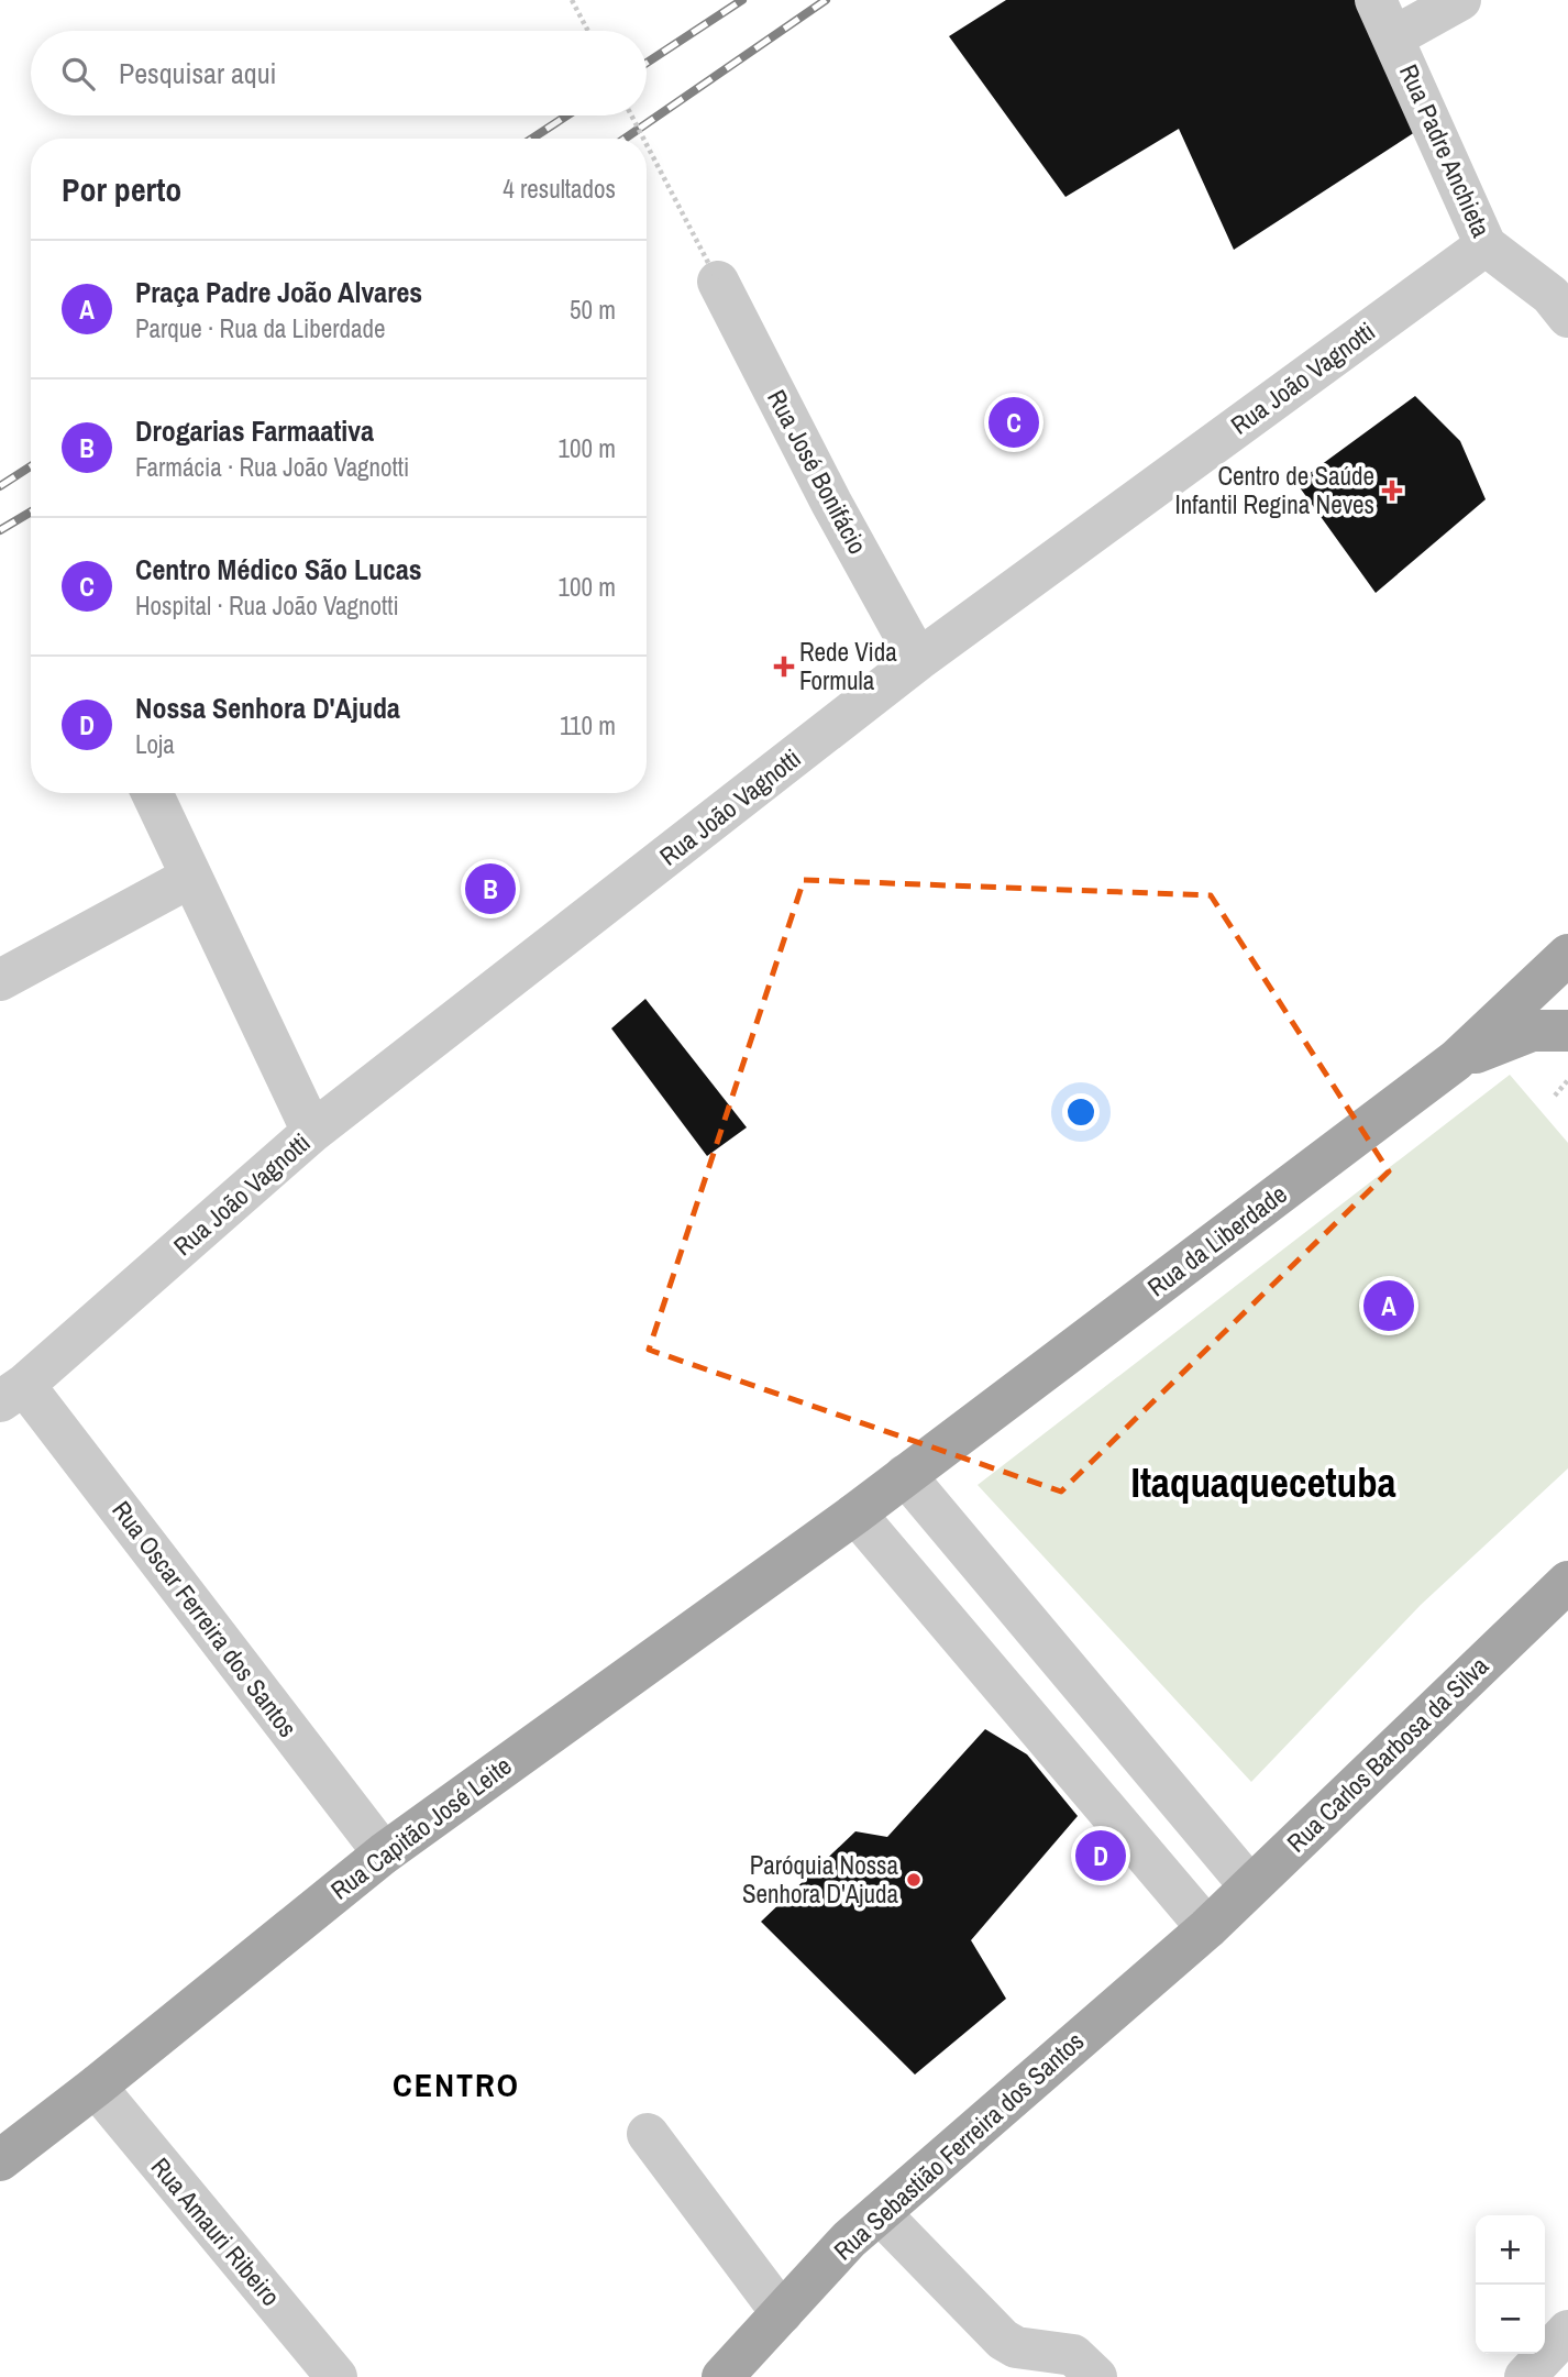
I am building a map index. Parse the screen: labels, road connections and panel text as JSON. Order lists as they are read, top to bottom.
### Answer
{
  "streets": {
    "main road": [
      "Rua da Liberdade",
      "Rua Carlos Barbosa da Silva",
      "Rua Capitão José Leite",
      "Rua Sebastião Ferreira dos Santos"
    ],
    "street": [
      "Rua Padre Anchieta",
      "Rua João Vagnotti",
      "Rua José Bonifácio",
      "Rua Oscar Ferreira dos Santos",
      "Rua Amauri Ribeiro"
    ]
  },
  "crossings": [
    ["Rua Padre Anchieta", "Rua João Vagnotti"],
    ["Rua João Vagnotti", "Rua José Bonifácio"],
    ["Rua João Vagnotti", "Rua Oscar Ferreira dos Santos"],
    ["Rua da Liberdade", "Rua Capitão José Leite"],
    ["Rua Oscar Ferreira dos Santos", "Rua Capitão José Leite"],
    ["Rua Carlos Barbosa da Silva", "Rua Sebastião Ferreira dos Santos"],
    ["Rua Capitão José Leite", "Rua Amauri Ribeiro"]
  ],
  "districts": ["Itaquaquecetuba", "CENTRO"],
  "places": {
    "health": ["Centro de Saúde Infantil Regina Neves", "Rede Vida Formula"],
    "other": ["Paróquia Nossa Senhora D'Ajuda"]
  },
  "page": {
    "search": "Pesquisar aqui",
    "heading": ["Por perto", "4 resultados"],
    "list": [
      {
        "mark": "A",
        "name": "Praça Padre João Alvares",
        "note": "Parque · Rua da Liberdade",
        "value": "50 m"
      },
      {
        "mark": "B",
        "name": "Drogarias Farmaativa",
        "note": "Farmácia · Rua João Vagnotti",
        "value": "100 m"
      },
      {
        "mark": "C",
        "name": "Centro Médico São Lucas",
        "note": "Hospital · Rua João Vagnotti",
        "value": "100 m"
      },
      {
        "mark": "D",
        "name": "Nossa Senhora D'Ajuda",
        "note": "Loja",
        "value": "110 m"
      }
    ],
    "pins": [
      "C",
      "B",
      "A",
      "D"
    ],
    "map_buttons": ["+", "−"]
  }
}
